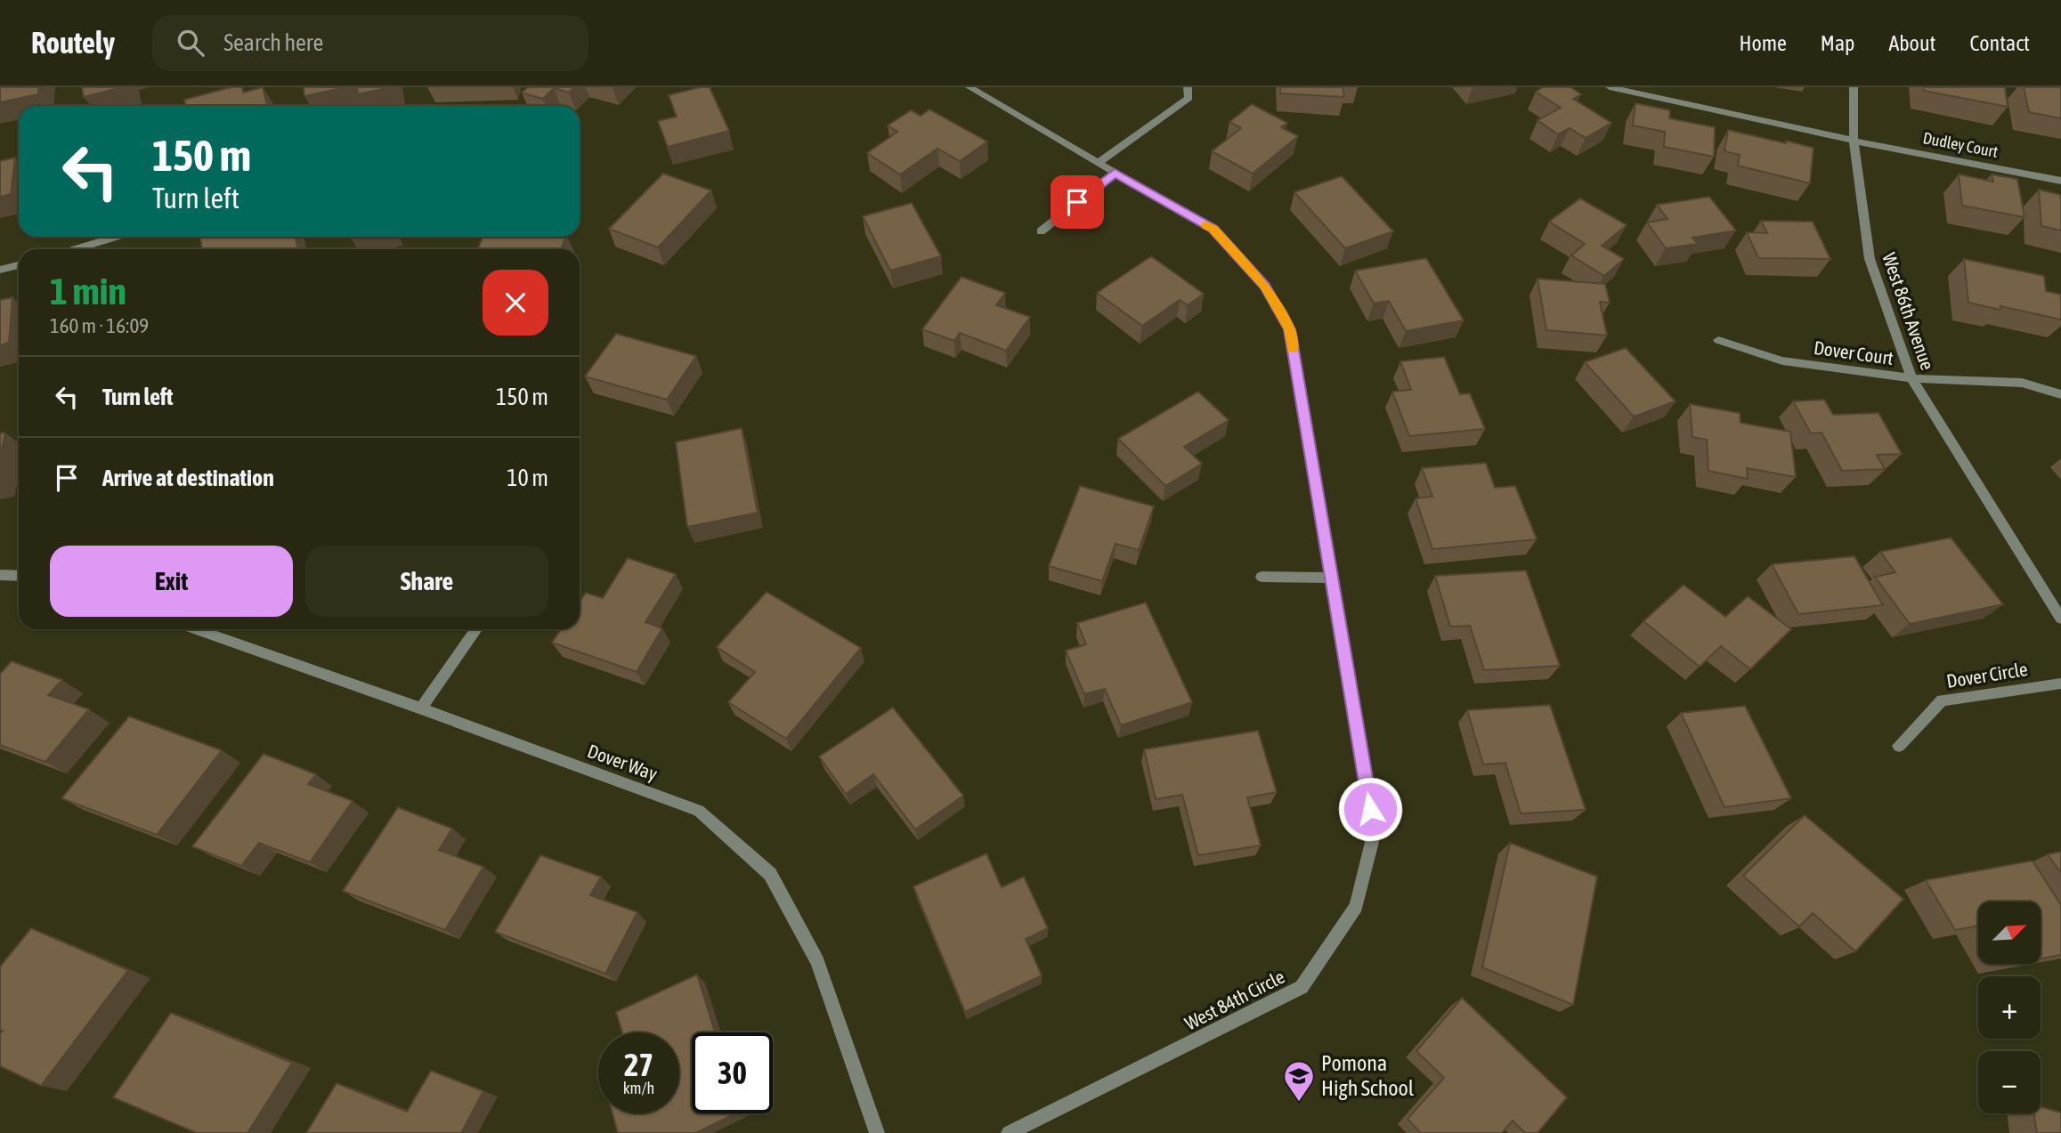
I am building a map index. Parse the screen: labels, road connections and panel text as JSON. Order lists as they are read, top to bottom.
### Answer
{
  "streets": {
    "street": [
      "Dudley Court",
      "West 86th Avenue",
      "Dover Court",
      "Dover Circle",
      "Dover Way",
      "West 84th Circle"
    ]
  },
  "crossings": [
    ["Dudley Court", "West 86th Avenue"],
    ["West 86th Avenue", "Dover Court"]
  ],
  "places": {
    "school or university": ["Pomona High School"]
  },
  "north": "top right",
  "page": {
    "header": "Routely",
    "search": "Search here",
    "nav": [
      "Home",
      "Map",
      "About",
      "Contact"
    ],
    "turn": ["150 m", "Turn left"],
    "heading": ["1 min", "160 m · 16:09"],
    "list": [
      {
        "name": "Turn left",
        "value": "150 m"
      },
      {
        "name": "Arrive at destination",
        "value": "10 m"
      }
    ],
    "buttons": ["Exit", "Share"],
    "map_buttons": ["+", "−"],
    "speed": "27 km/h",
    "limit": "30"
  }
}
